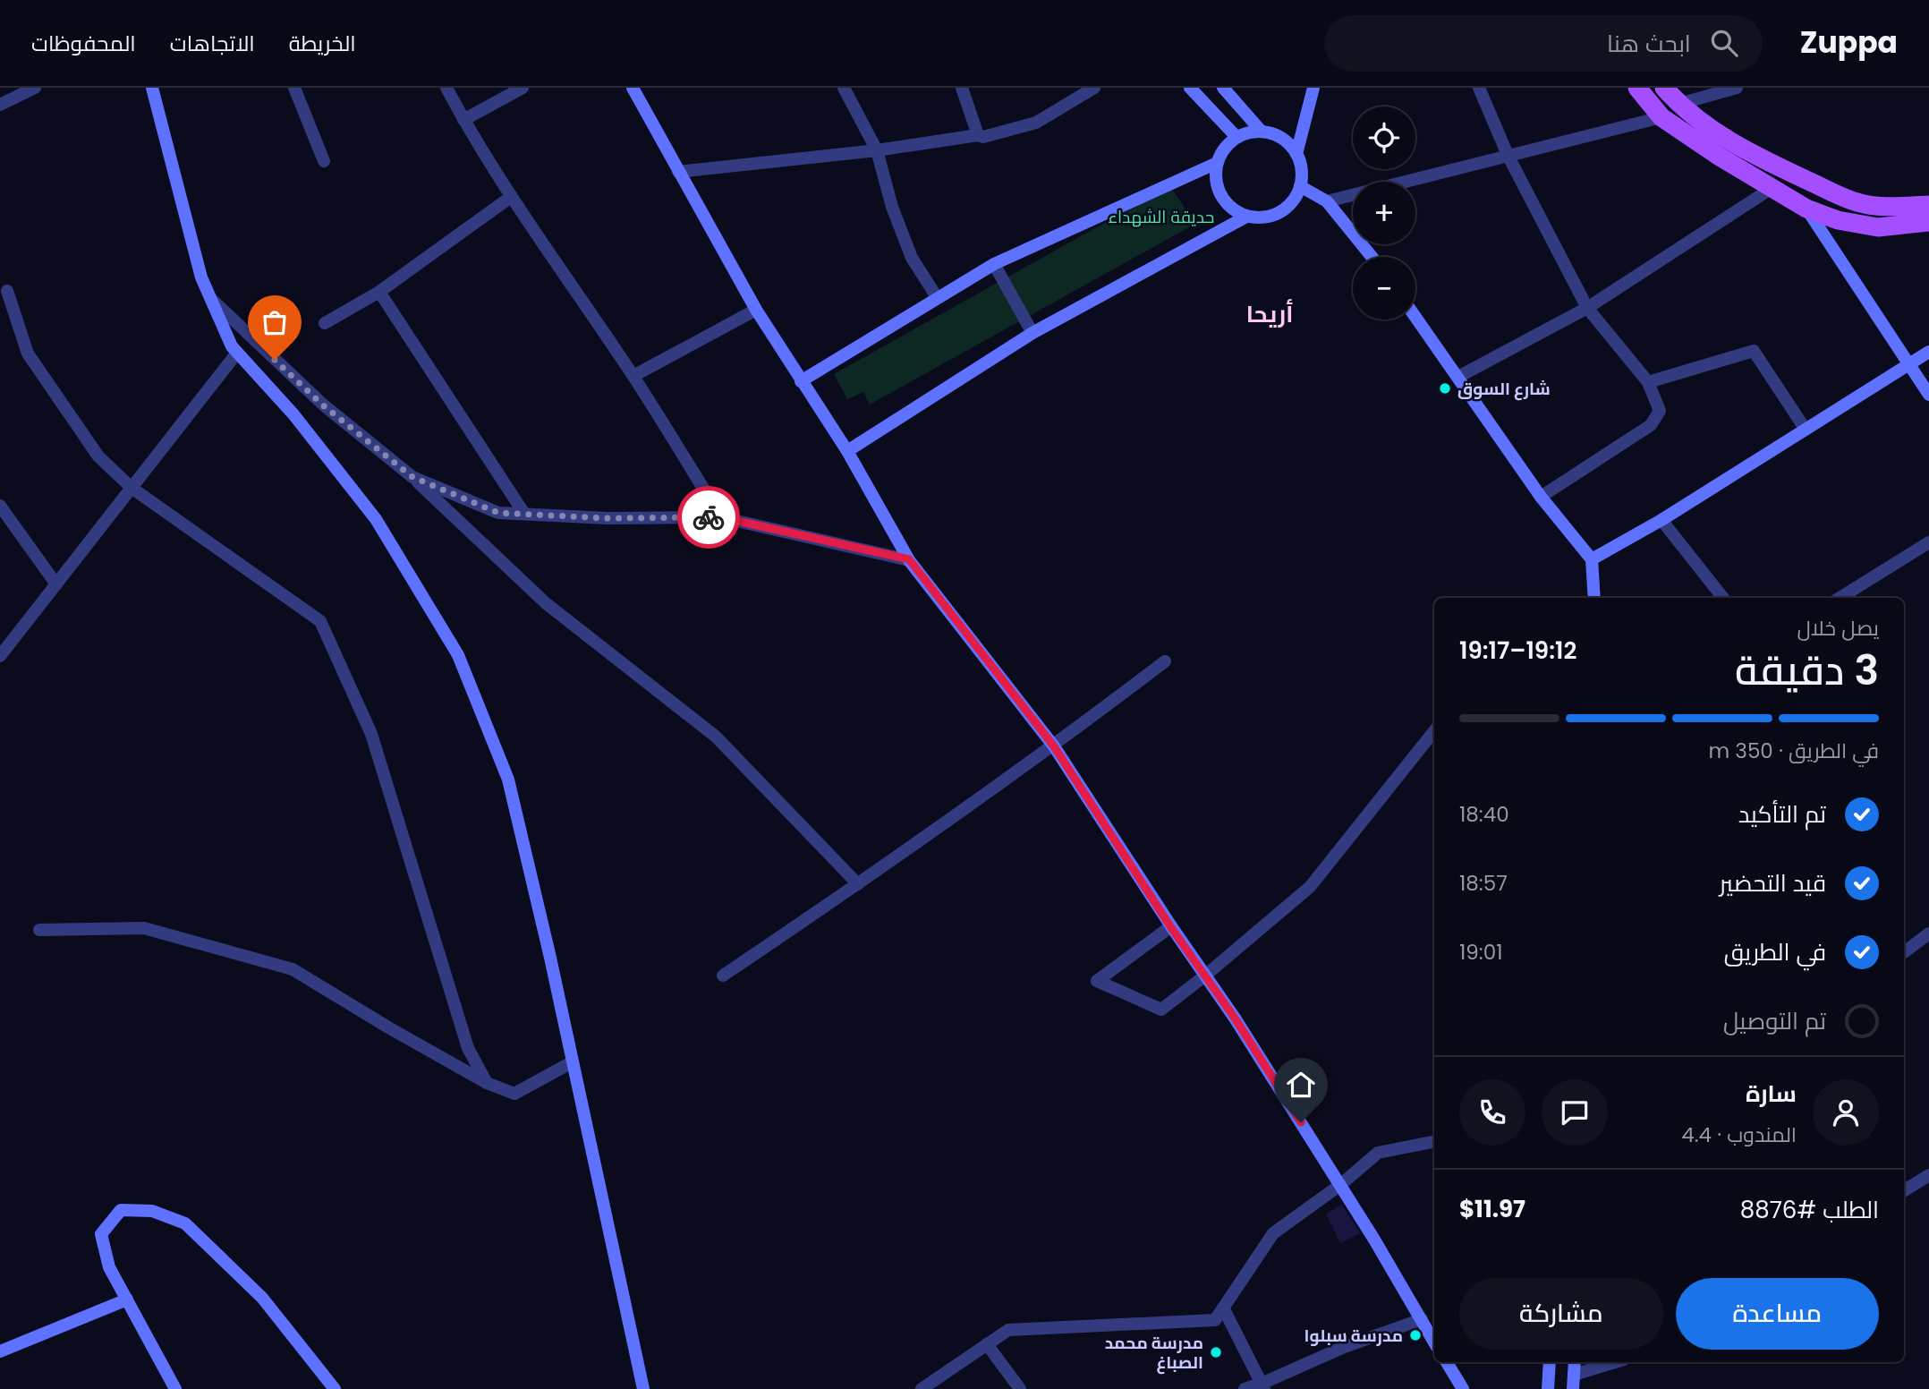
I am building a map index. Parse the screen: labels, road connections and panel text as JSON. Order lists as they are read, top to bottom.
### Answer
{
  "districts": ["أريحا"],
  "parks": ["حديقة الشهداء"],
  "places": ["شارع السوق", "مدرسة سبلوا", "مدرسة محمد الصباغ"],
  "page": {
    "header": "Zuppa",
    "search": "ابحث هنا",
    "nav": ["الخريطة", "الاتجاهات", "المحفوظات"],
    "map_buttons": ["+", "−"],
    "heading": ["3 دقيقة", "يصل خلال", "19:12–19:17"],
    "panel": [
      "سارة",
      "المندوب · 4.4",
      "الطلب #8876",
      "$11.97"
    ],
    "bar": "في الطريق · 350 m",
    "list": [
      ["تم التأكيد", "18:40"],
      ["قيد التحضير", "18:57"],
      ["في الطريق", "19:01"],
      "تم التوصيل"
    ],
    "buttons": ["مساعدة", "مشاركة"]
  }
}
